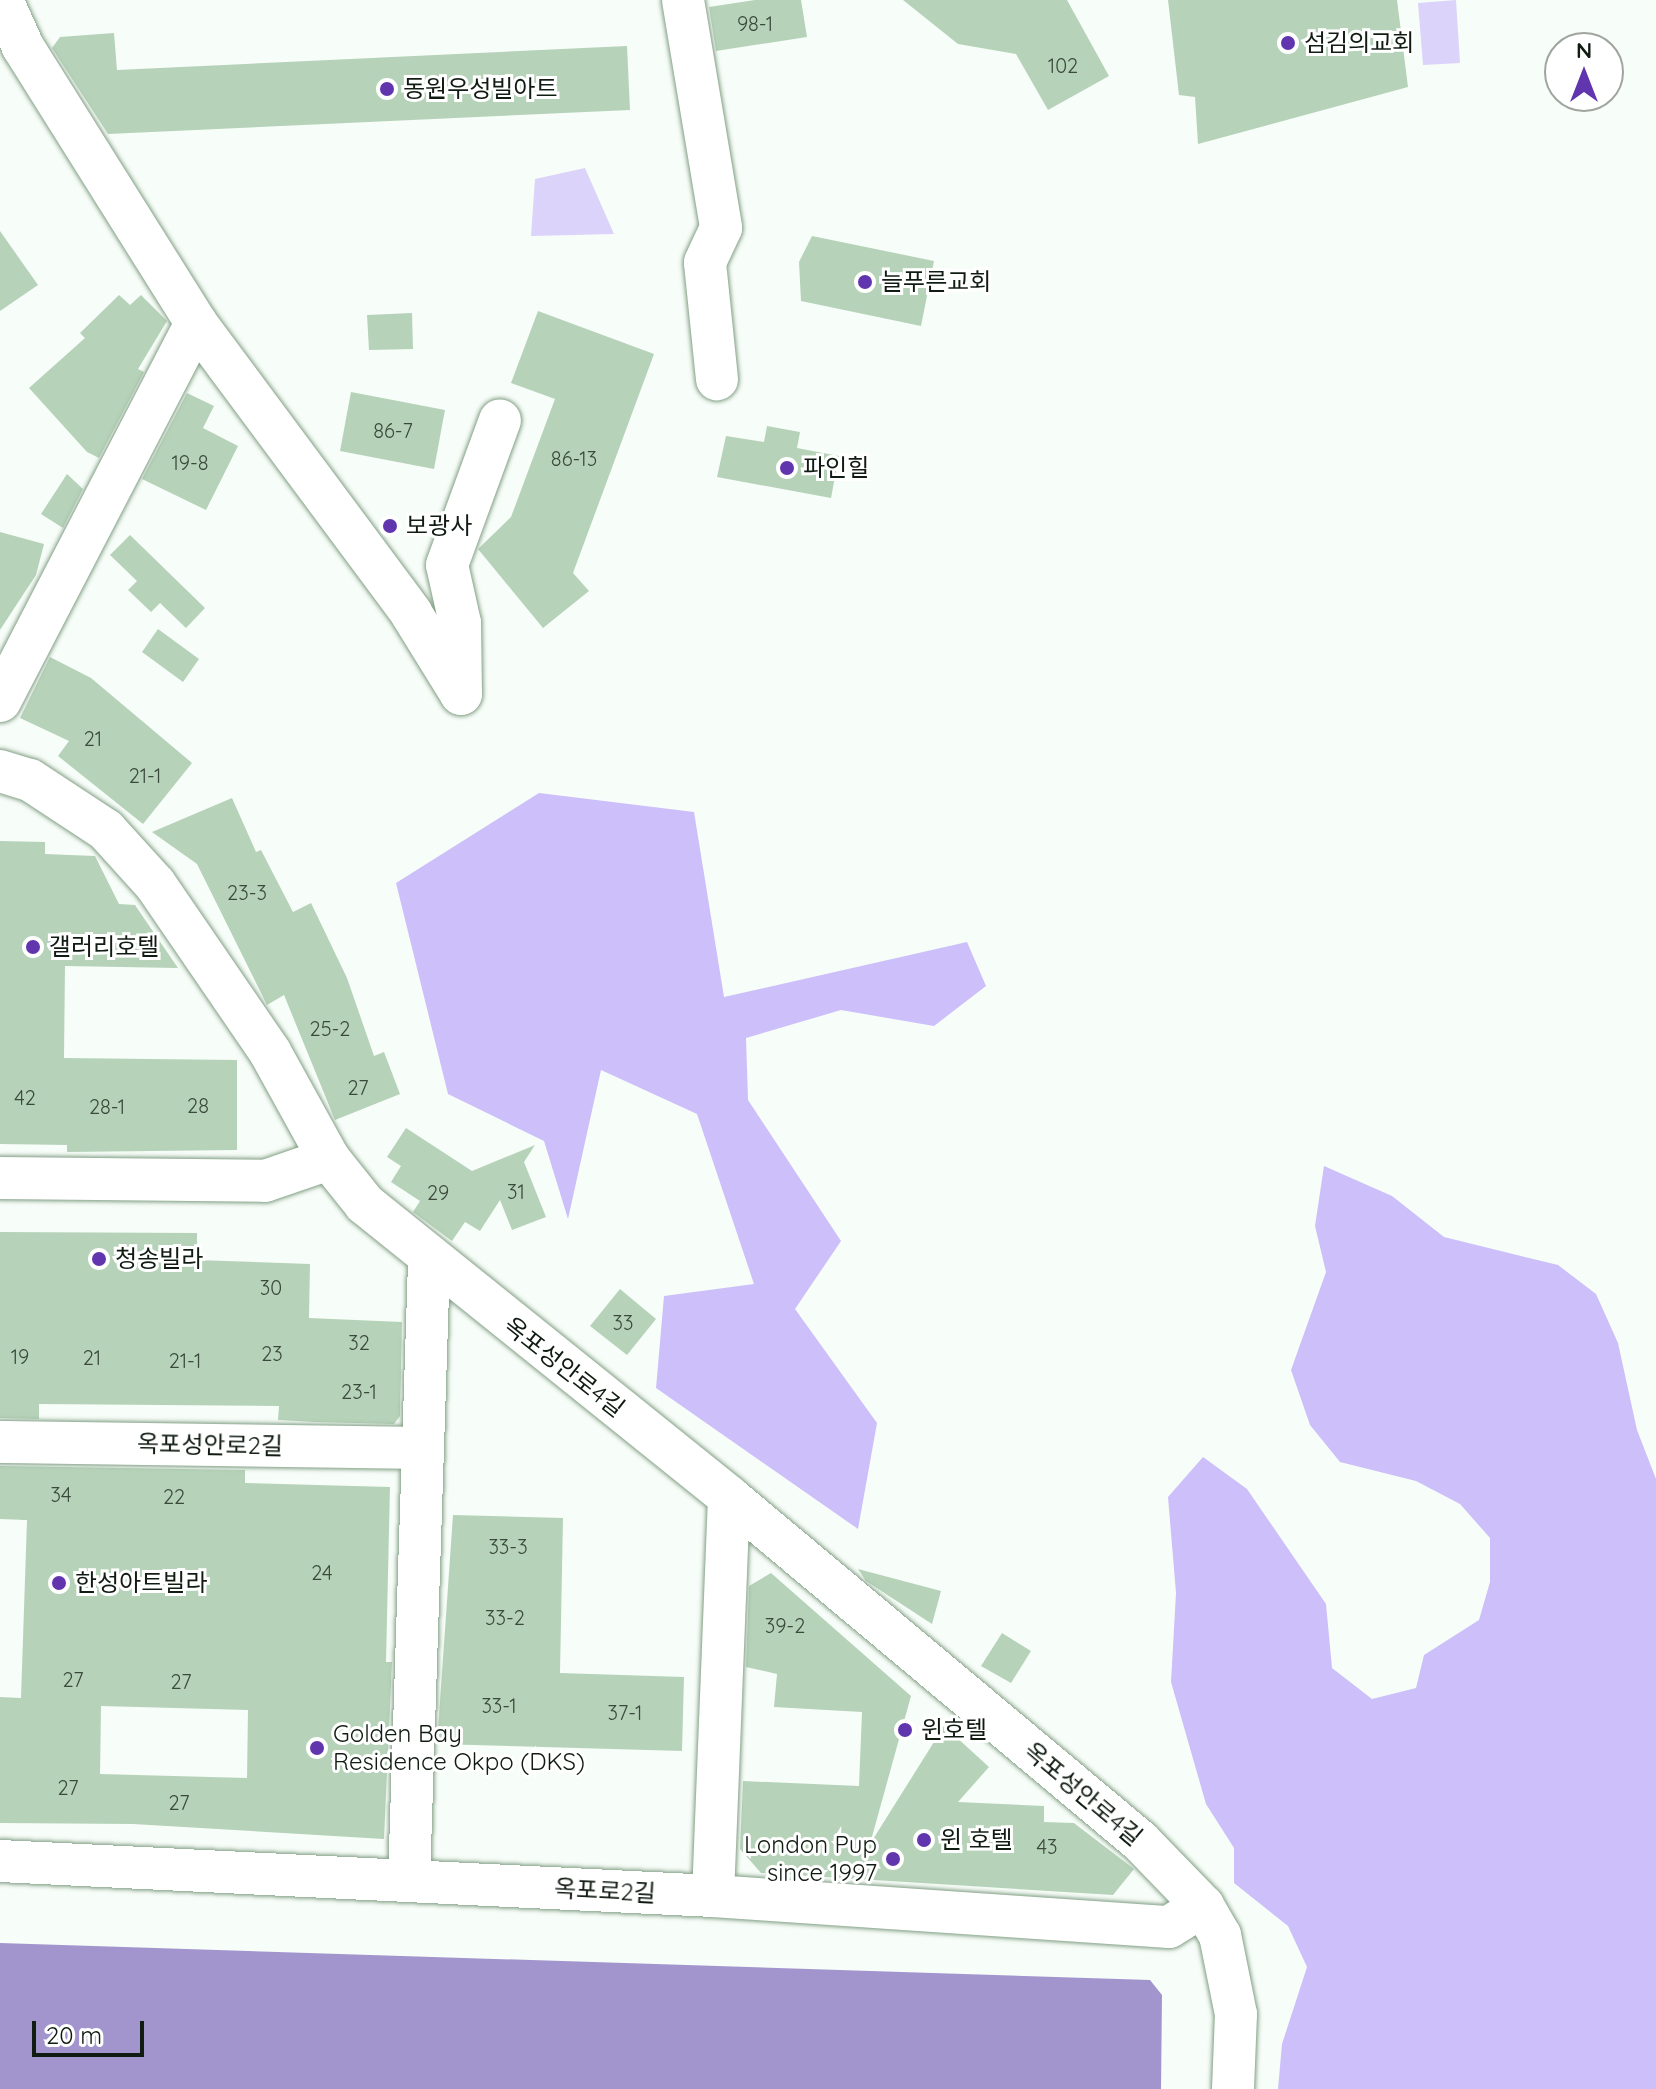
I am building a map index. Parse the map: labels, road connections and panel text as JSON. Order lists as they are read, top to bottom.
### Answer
{
  "streets": {
    "street": ["옥포성안로4길", "옥포성안로2길", "옥포로2길"]
  },
  "crossings": [
    ["옥포성안로4길", "옥포로2길"]
  ],
  "places": [
    "섬김의교회",
    "동원우성빌아트",
    "늘푸른교회",
    "파인힐",
    "보광사",
    "갤러리호텔",
    "청송빌라",
    "한성아트빌라",
    "윈호텔",
    "Golden Bay Residence Okpo (DKS)",
    "윈 호텔",
    "London Pup since 1997"
  ],
  "house_numbers": [
    "98-1",
    "102",
    "86-7",
    "86-13",
    "19-8",
    "21",
    "21-1",
    "23-3",
    "25-2",
    "27",
    "42",
    "28",
    "28-1",
    "31",
    "29",
    "30",
    "33",
    "32",
    "23",
    "19",
    "21",
    "21-1",
    "23-1",
    "34",
    "22",
    "33-3",
    "24",
    "33-2",
    "39-2",
    "27",
    "27",
    "33-1",
    "37-1",
    "27",
    "27",
    "43"
  ],
  "scale_bar": "20 m",
  "north": "top"
}
